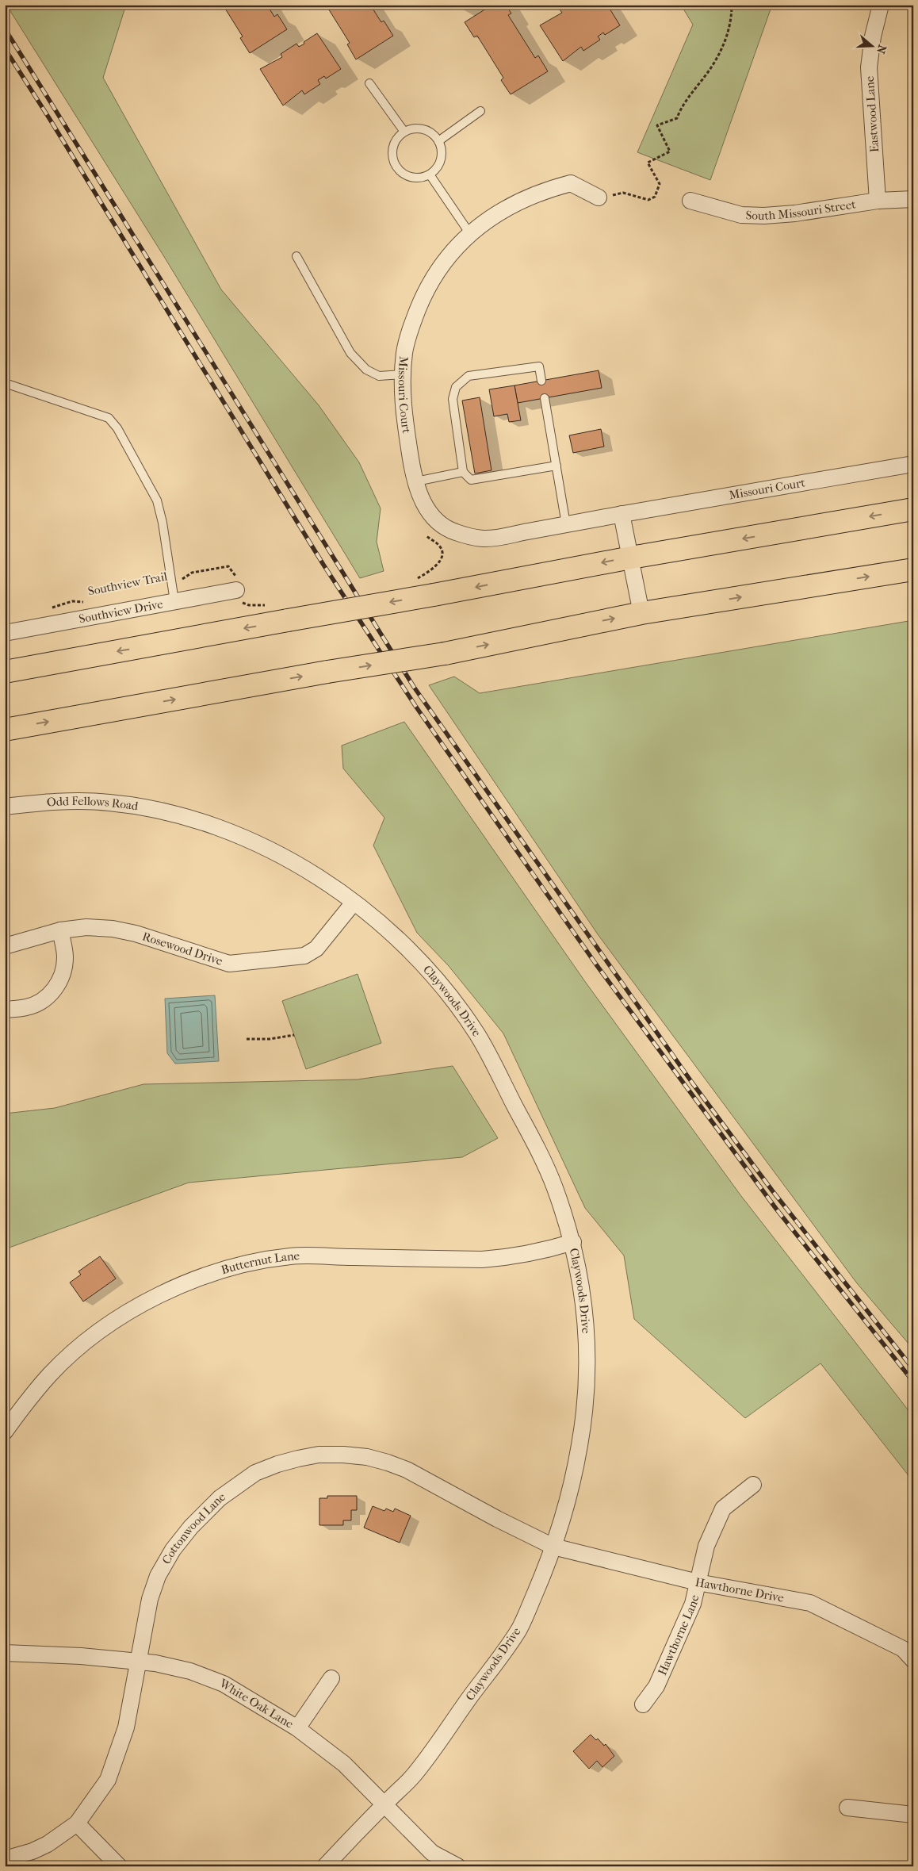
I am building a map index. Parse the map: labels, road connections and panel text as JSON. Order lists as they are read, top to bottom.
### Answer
{
  "streets": {
    "street": [
      "Eastwood Lane",
      "South Missouri Street",
      "Missouri Court",
      "Southview Drive",
      "Odd Fellows Road",
      "Rosewood Drive",
      "Claywoods Drive",
      "Butternut Lane",
      "Cottonwood Lane",
      "Hawthorne Drive",
      "Hawthorne Lane",
      "White Oak Lane"
    ],
    "path": ["Southview Trail"]
  },
  "crossings": [
    ["Eastwood Lane", "South Missouri Street"],
    ["Odd Fellows Road", "Claywoods Drive"],
    ["Rosewood Drive", "Claywoods Drive"],
    ["Claywoods Drive", "Butternut Lane"],
    ["Claywoods Drive", "Cottonwood Lane"],
    ["Claywoods Drive", "Hawthorne Drive"],
    ["Claywoods Drive", "White Oak Lane"],
    ["Cottonwood Lane", "Hawthorne Drive"],
    ["Cottonwood Lane", "White Oak Lane"],
    ["Hawthorne Drive", "Hawthorne Lane"]
  ],
  "north": "right"
}
